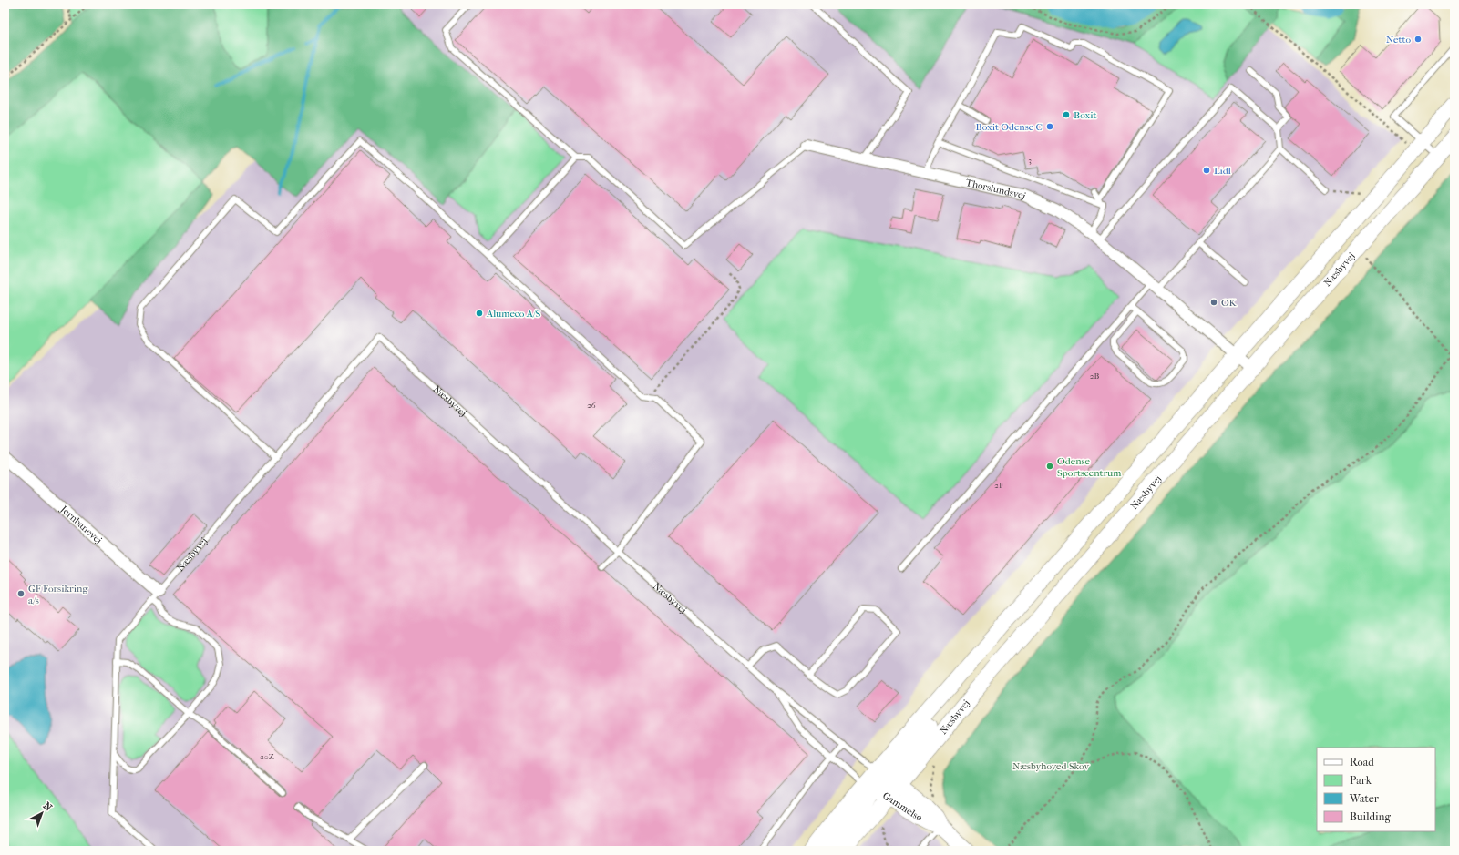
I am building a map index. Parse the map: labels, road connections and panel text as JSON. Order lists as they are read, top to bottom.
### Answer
{
  "streets": {
    "street": [
      "Thorslundsvej",
      "Næsbyvej",
      "Jernbanevej",
      "Gammelsø"
    ]
  },
  "crossings": [
    ["Thorslundsvej", "Næsbyvej"],
    ["Næsbyvej", "Jernbanevej"],
    ["Næsbyvej", "Gammelsø"]
  ],
  "parks": ["Næsbyhoved Skov"],
  "places": [
    "Netto",
    "Boxit",
    "Boxit Odense C",
    "Lidl",
    "OK",
    "Alumeco A/S",
    "Odense Sportscentrum",
    "GF Forsikring a/s"
  ],
  "house_numbers": [
    "3",
    "2B",
    "26",
    "2F",
    "20Z"
  ],
  "legend": [
    "Road",
    "Park",
    "Water",
    "Building"
  ],
  "north": "top right"
}
